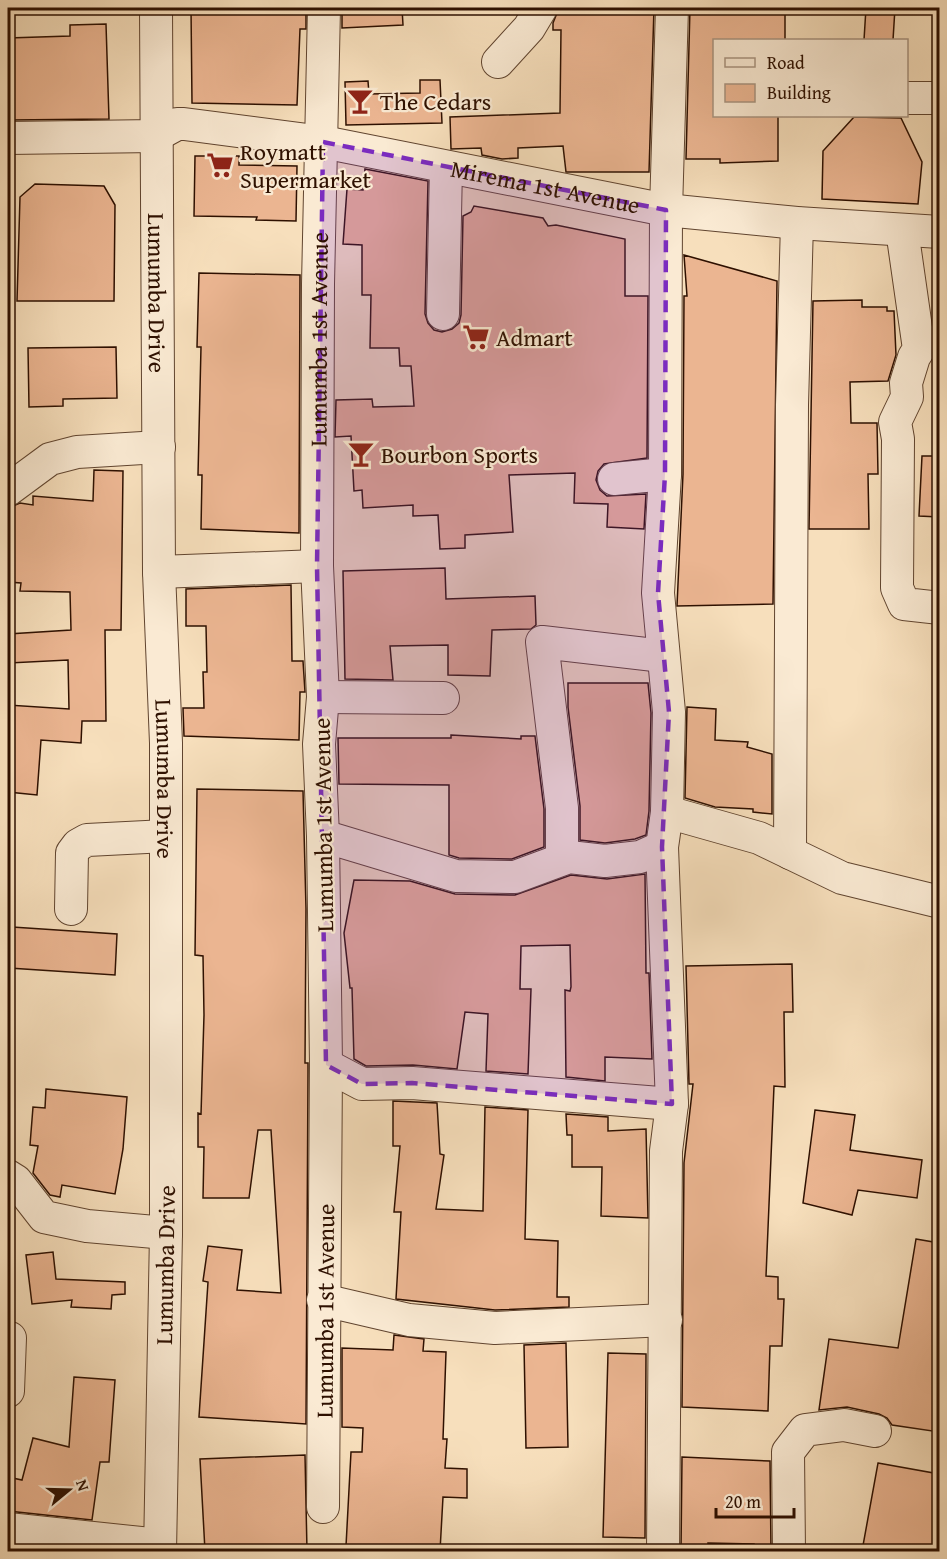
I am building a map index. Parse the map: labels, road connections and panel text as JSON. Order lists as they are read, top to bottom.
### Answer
{
  "streets": {
    "street": ["Mirema 1st Avenue", "Lumumba Drive", "Lumumba 1st Avenue"]
  },
  "crossings": [
    ["Mirema 1st Avenue", "Lumumba Drive"],
    ["Mirema 1st Avenue", "Lumumba 1st Avenue"]
  ],
  "places": {
    "bar": ["The Cedars", "Bourbon Sports"],
    "supermarket": ["Roymatt Supermarket", "Admart"]
  },
  "legend": ["Road", "Building"],
  "scale_bar": "20 m",
  "north": "right"
}
